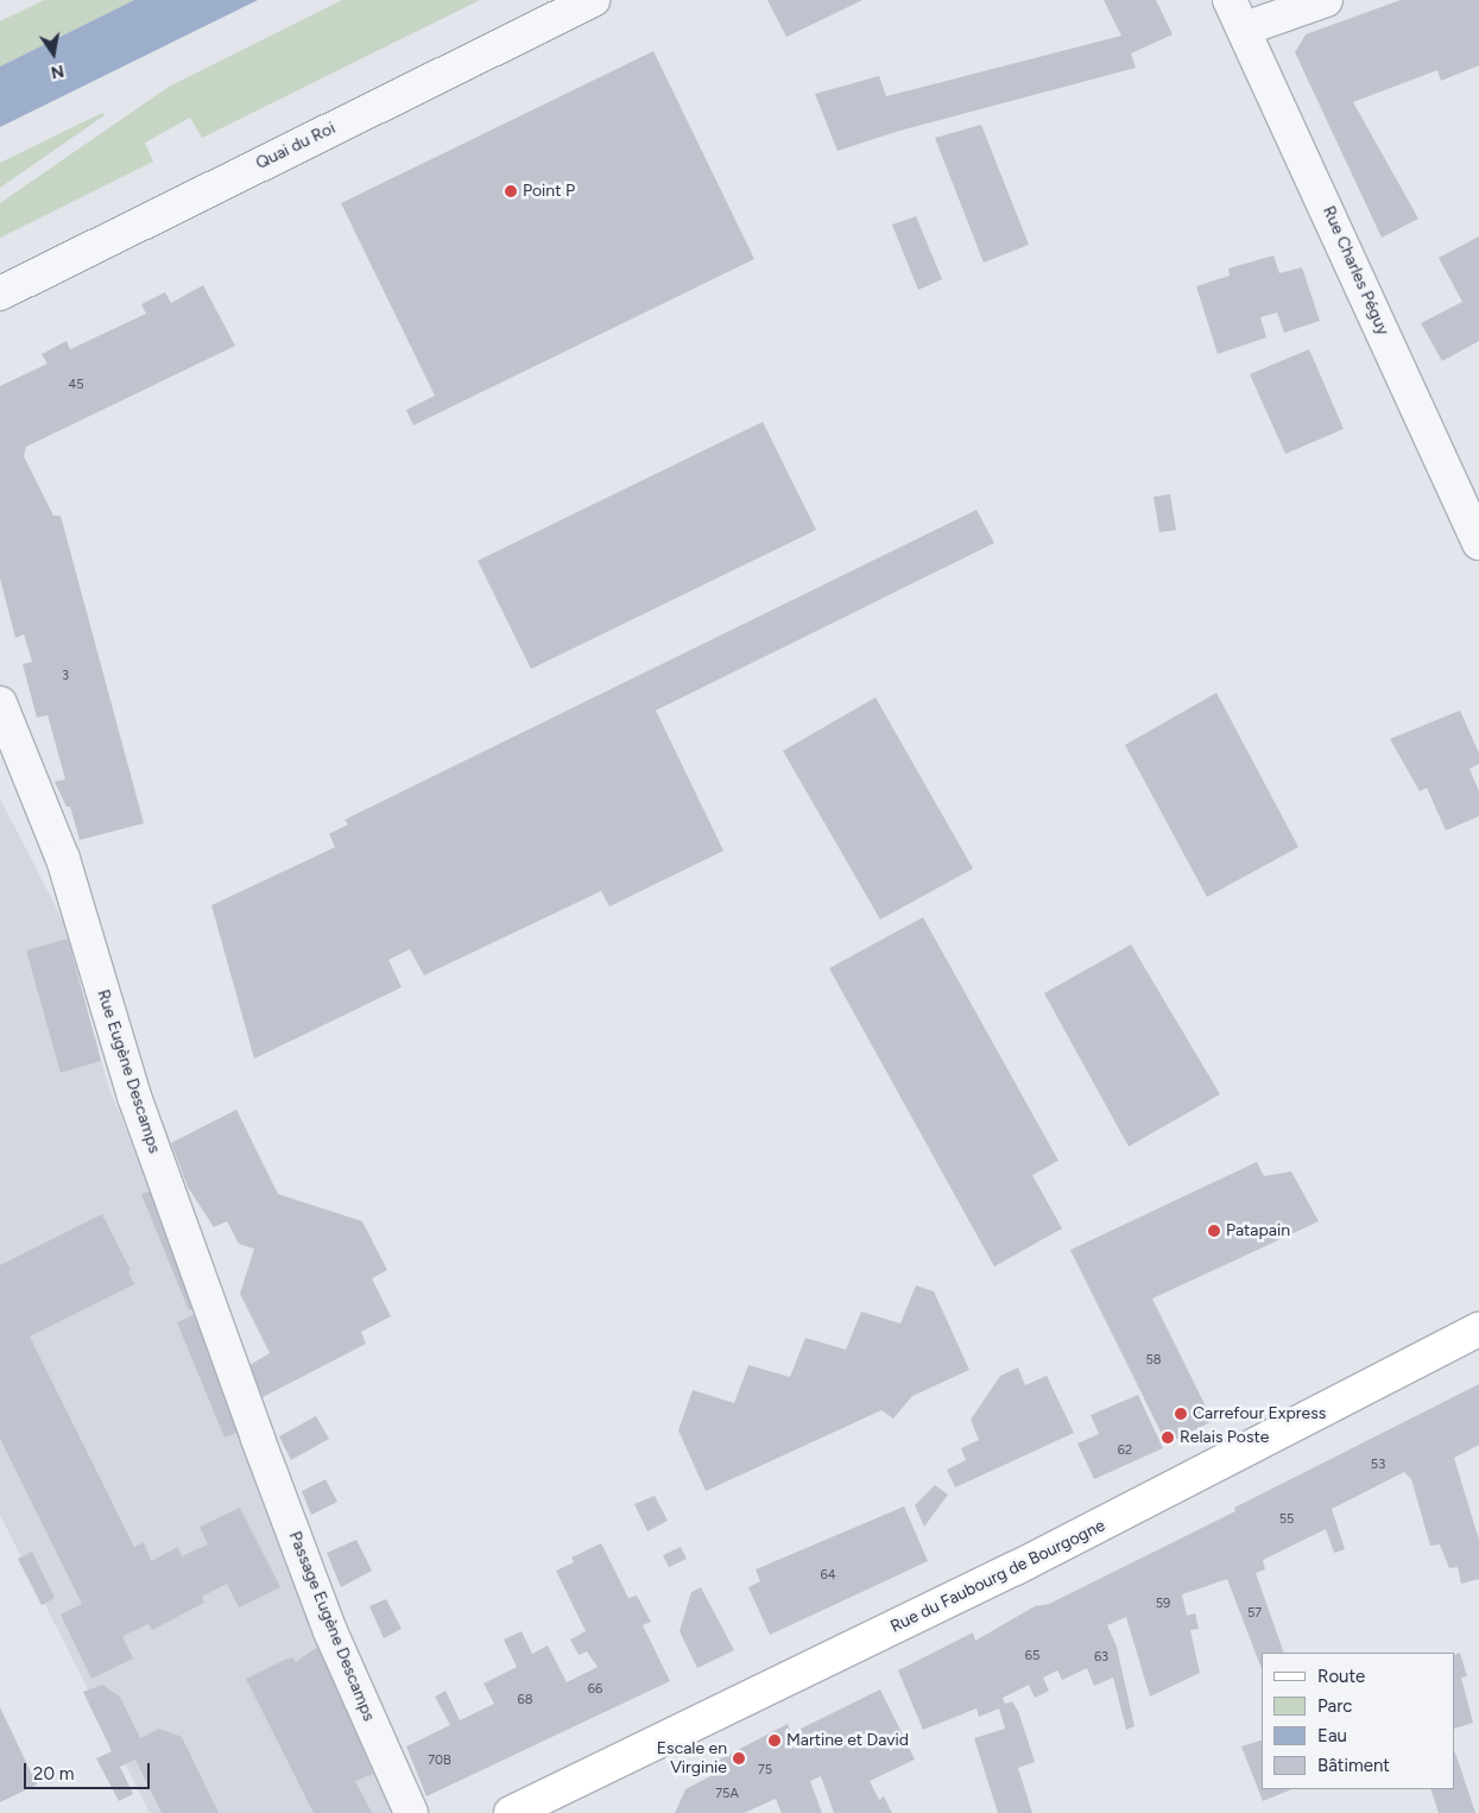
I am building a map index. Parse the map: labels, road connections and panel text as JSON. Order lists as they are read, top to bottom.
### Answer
{
  "streets": {
    "main road": ["Rue du Faubourg de Bourgogne"],
    "street": [
      "Quai du Roi",
      "Rue Charles Péguy",
      "Rue Eugène Descamps",
      "Passage Eugène Descamps"
    ]
  },
  "crossings": [
    ["Rue Eugène Descamps", "Passage Eugène Descamps"]
  ],
  "places": [
    "Point P",
    "Patapain",
    "Carrefour Express",
    "Relais Poste",
    "Martine et David",
    "Escale en Virginie"
  ],
  "house_numbers": [
    "45",
    "3",
    "58",
    "62",
    "53",
    "55",
    "64",
    "59",
    "57",
    "65",
    "63",
    "66",
    "68",
    "70B",
    "75",
    "75A"
  ],
  "legend": [
    "Route",
    "Parc",
    "Eau",
    "Bâtiment"
  ],
  "scale_bar": "20 m",
  "north": "bottom"
}
